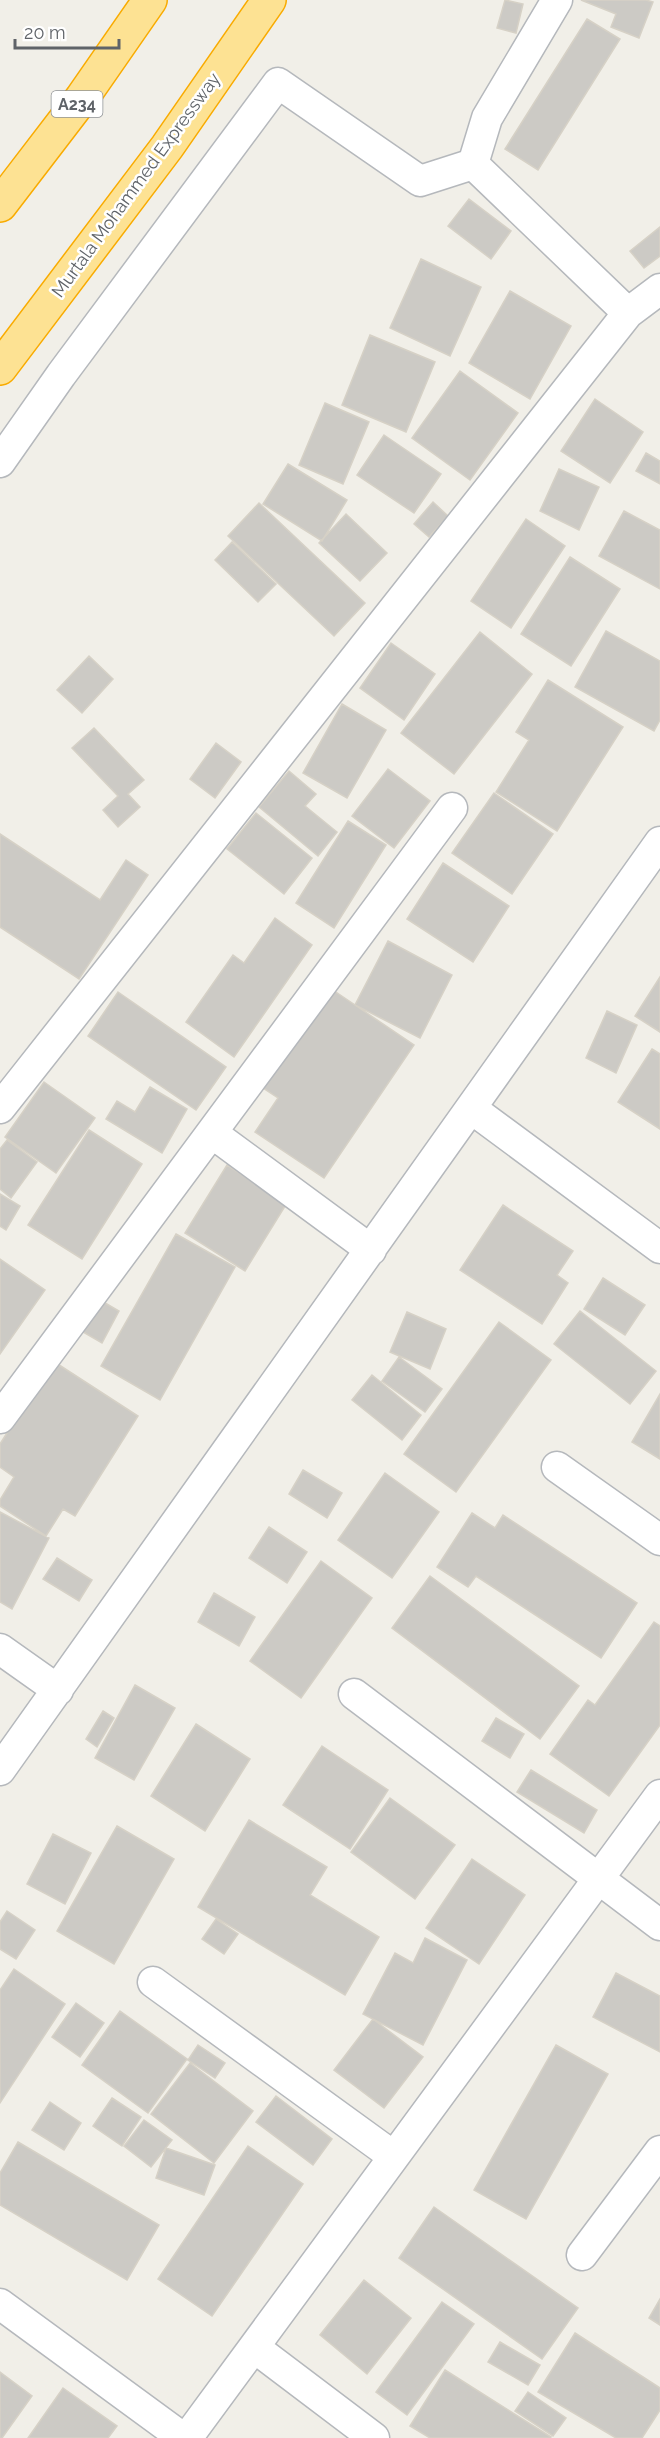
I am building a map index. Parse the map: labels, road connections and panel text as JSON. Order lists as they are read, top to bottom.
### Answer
{
  "streets": {
    "highway": ["A234", "Murtala Mohammed Expressway"]
  },
  "scale_bar": "20 m"
}
